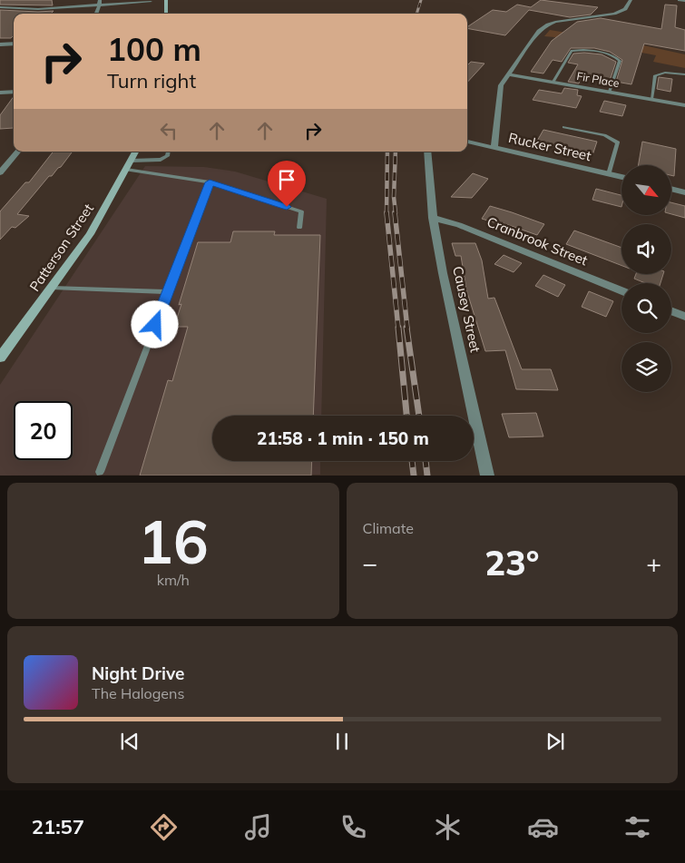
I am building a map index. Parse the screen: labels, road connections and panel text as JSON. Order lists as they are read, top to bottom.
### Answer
{
  "streets": {
    "main road": ["Patterson Street"],
    "street": [
      "Fir Place",
      "Rucker Street",
      "Cranbrook Street",
      "Causey Street"
    ]
  },
  "crossings": [
    ["Cranbrook Street", "Causey Street"]
  ],
  "north": "bottom right",
  "page": {
    "turn": ["100 m", "Turn right"],
    "limit": "20",
    "trip": "21:58 · 1 min · 150 m",
    "tile": [
      ["16", "km/h"],
      "Climate"
    ],
    "heat": ["−", "23°", "+"],
    "song": ["Night Drive", "The Halogens"],
    "tabs": "21:57"
  }
}
